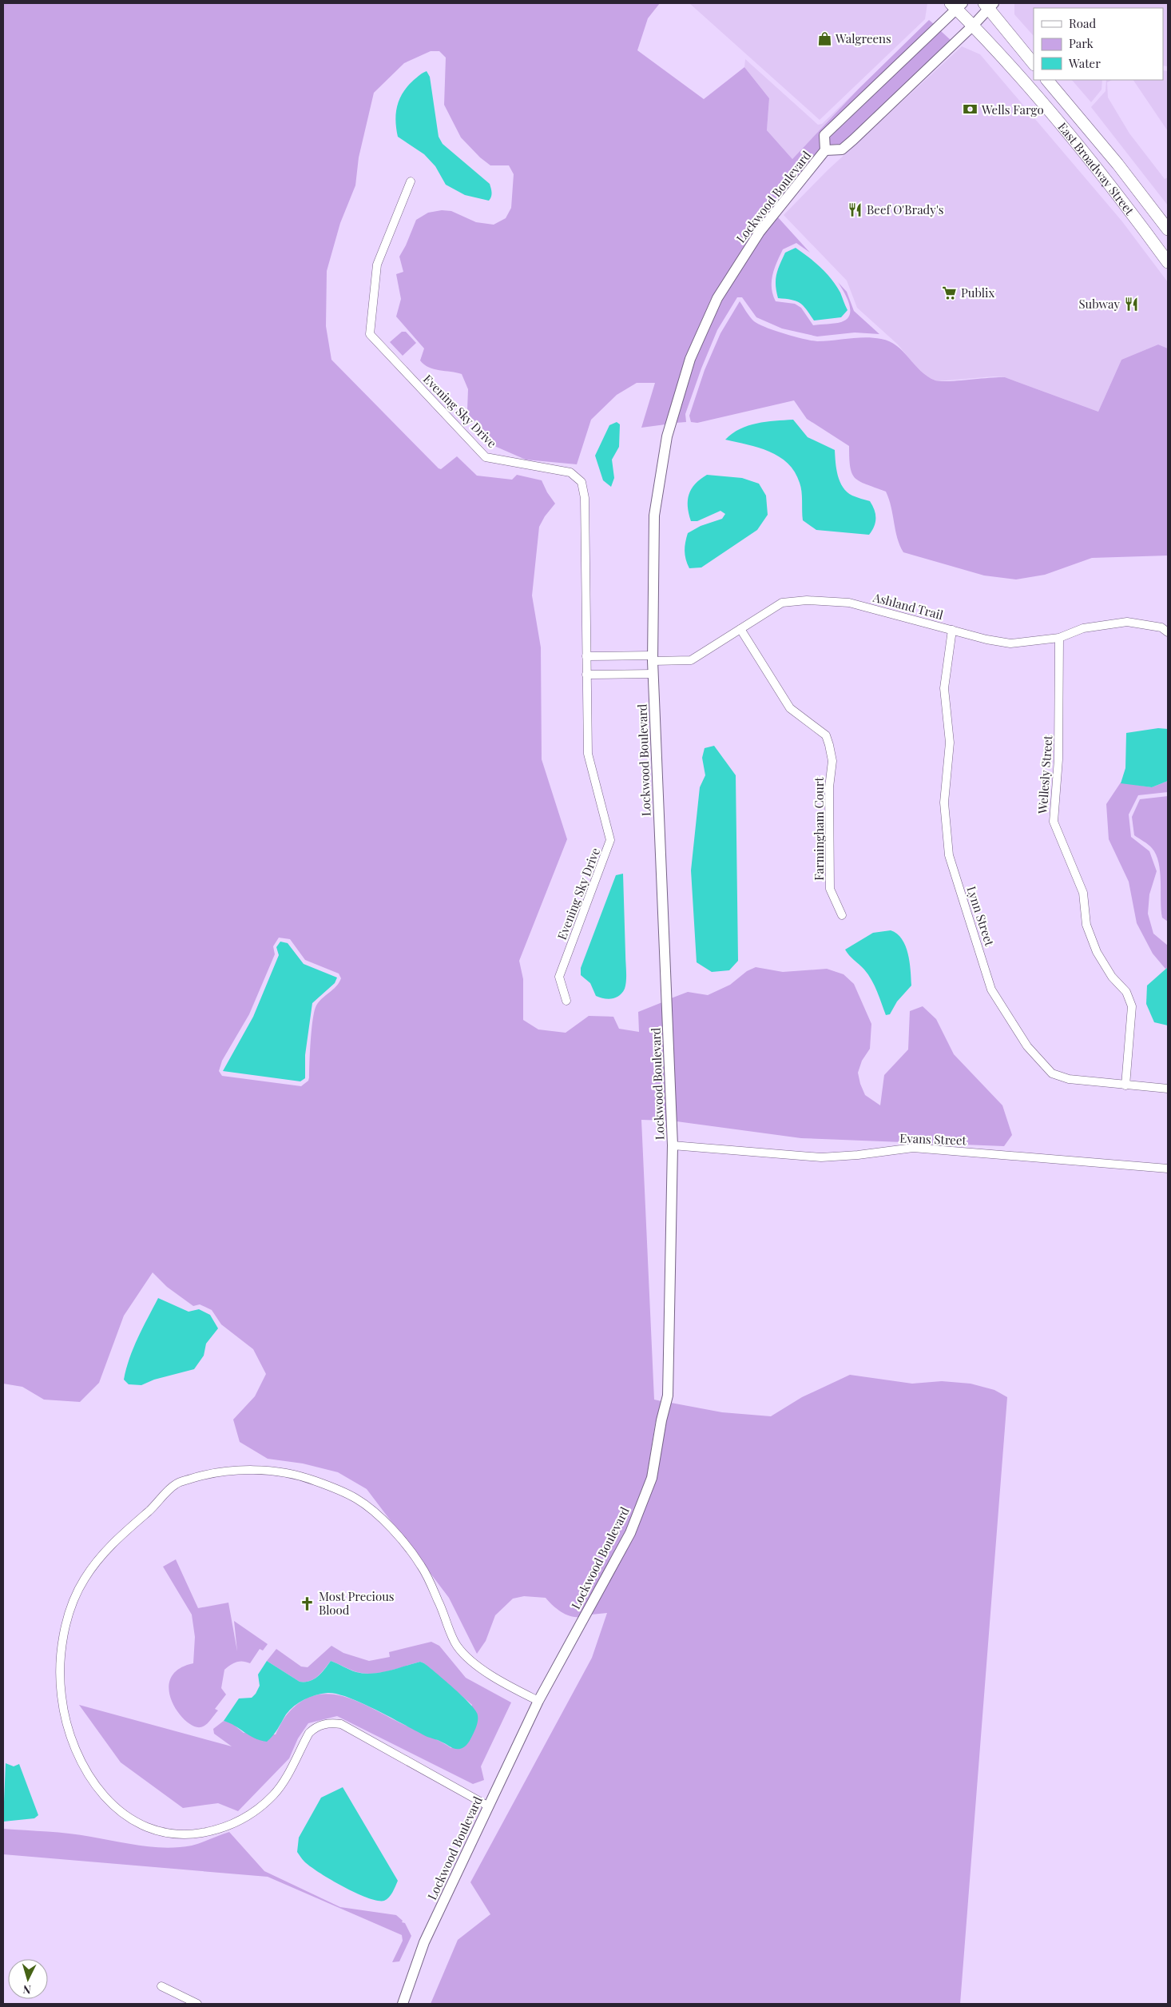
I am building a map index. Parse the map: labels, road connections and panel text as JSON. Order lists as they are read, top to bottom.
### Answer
{
  "streets": {
    "main road": ["East Broadway Street"],
    "street": [
      "Lockwood Boulevard",
      "Evening Sky Drive",
      "Ashland Trail",
      "Wellesly Street",
      "Farmingham Court",
      "Lynn Street",
      "Evans Street"
    ]
  },
  "crossings": [
    ["East Broadway Street", "Lockwood Boulevard"],
    ["Lockwood Boulevard", "Ashland Trail"],
    ["Lockwood Boulevard", "Evans Street"],
    ["Ashland Trail", "Wellesly Street"],
    ["Ashland Trail", "Farmingham Court"],
    ["Ashland Trail", "Lynn Street"],
    ["Wellesly Street", "Lynn Street"]
  ],
  "places": {
    "shop": ["Walgreens"],
    "bank": ["Wells Fargo"],
    "restaurant": ["Beef O'Brady's", "Subway"],
    "supermarket": ["Publix"],
    "church": ["Most Precious Blood"]
  },
  "legend": ["Road", "Park", "Water"],
  "north": "bottom"
}
